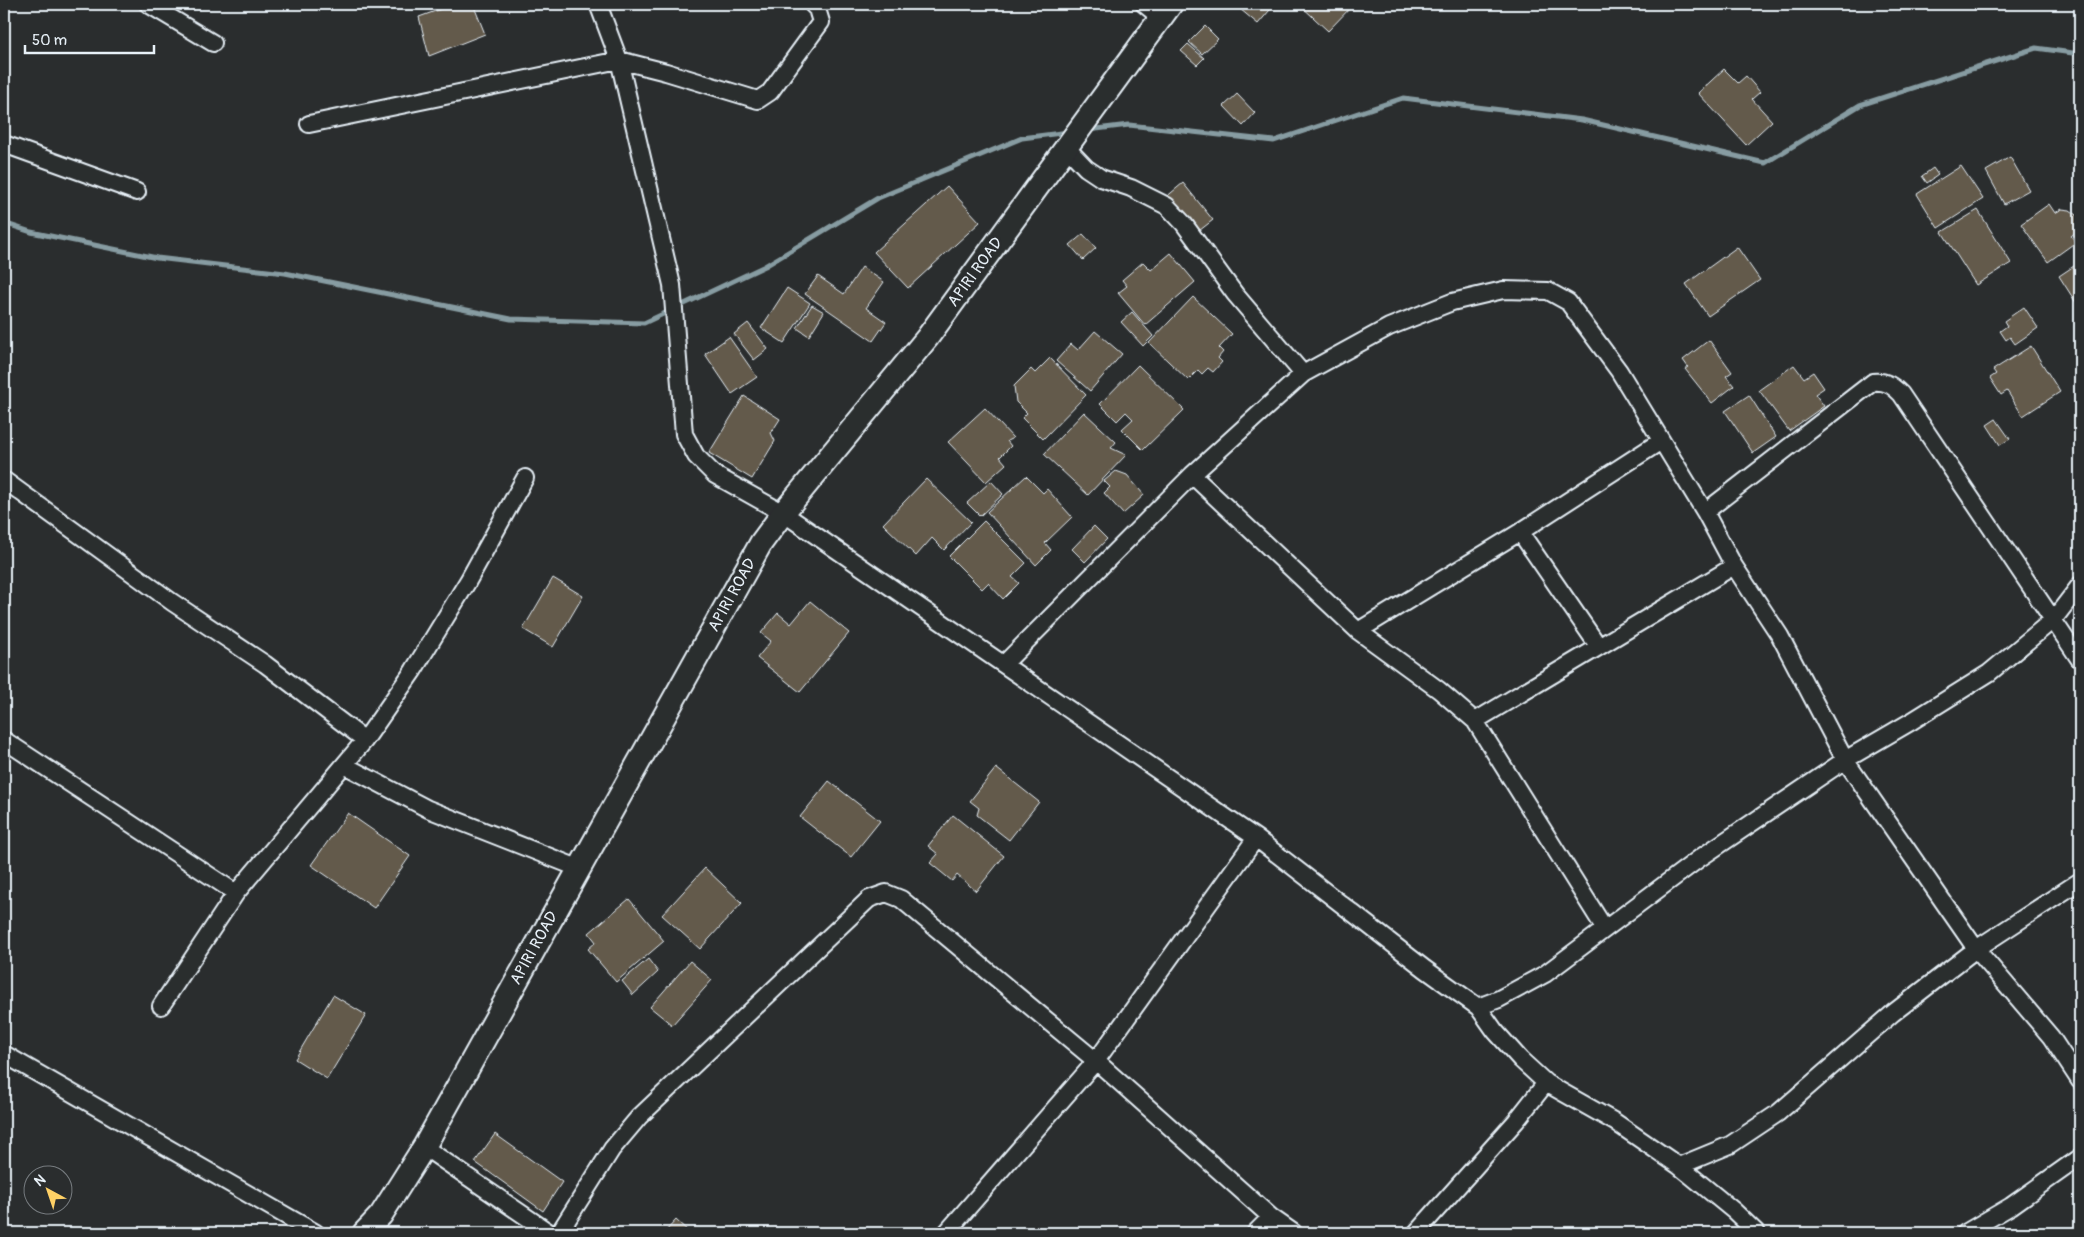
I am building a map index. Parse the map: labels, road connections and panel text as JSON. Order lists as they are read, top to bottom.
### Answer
{
  "streets": {
    "street": ["APIRI ROAD"]
  },
  "scale_bar": "50 m",
  "north": "top left"
}
